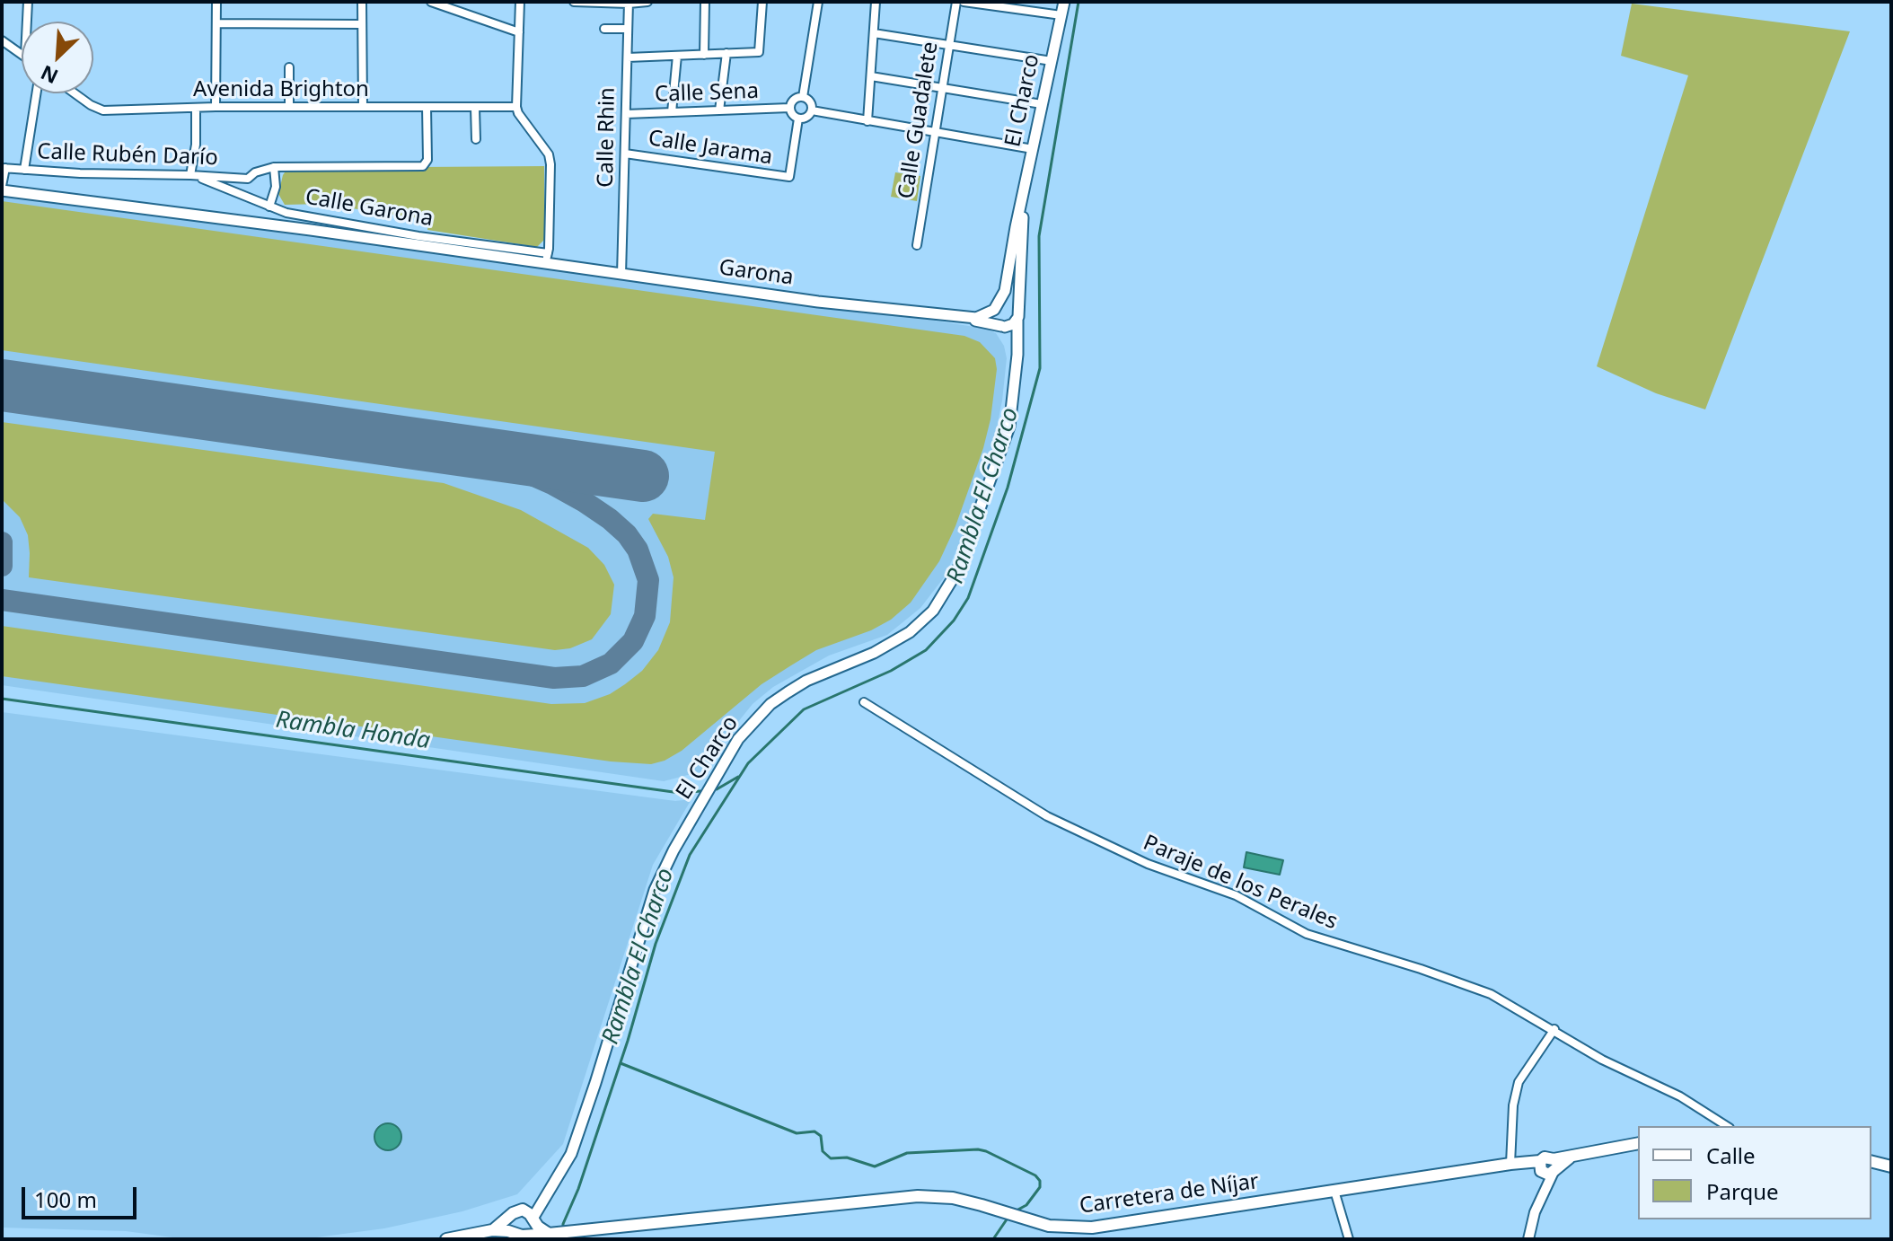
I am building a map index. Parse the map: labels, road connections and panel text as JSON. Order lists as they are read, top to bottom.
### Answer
{
  "streets": {
    "main road": ["El Charco", "Garona", "Carretera de Níjar"],
    "street": [
      "Avenida Brighton",
      "Calle Sena",
      "Calle Guadalete",
      "Calle Rhin",
      "Calle Jarama",
      "Calle Rubén Darío",
      "Calle Garona",
      "Paraje de los Perales"
    ]
  },
  "crossings": [
    ["Avenida Brighton", "Calle Rubén Darío"],
    ["Calle Sena", "Calle Rhin"],
    ["Calle Sena", "Calle Jarama"],
    ["El Charco", "Garona"],
    ["El Charco", "Carretera de Níjar"],
    ["Calle Rhin", "Calle Jarama"],
    ["Calle Rhin", "Garona"],
    ["Calle Rubén Darío", "Calle Garona"],
    ["Calle Rubén Darío", "Garona"]
  ],
  "water": ["Rambla El Charco", "Rambla Honda"],
  "legend": ["Calle", "Parque"],
  "scale_bar": "100 m",
  "north": "bottom left"
}
